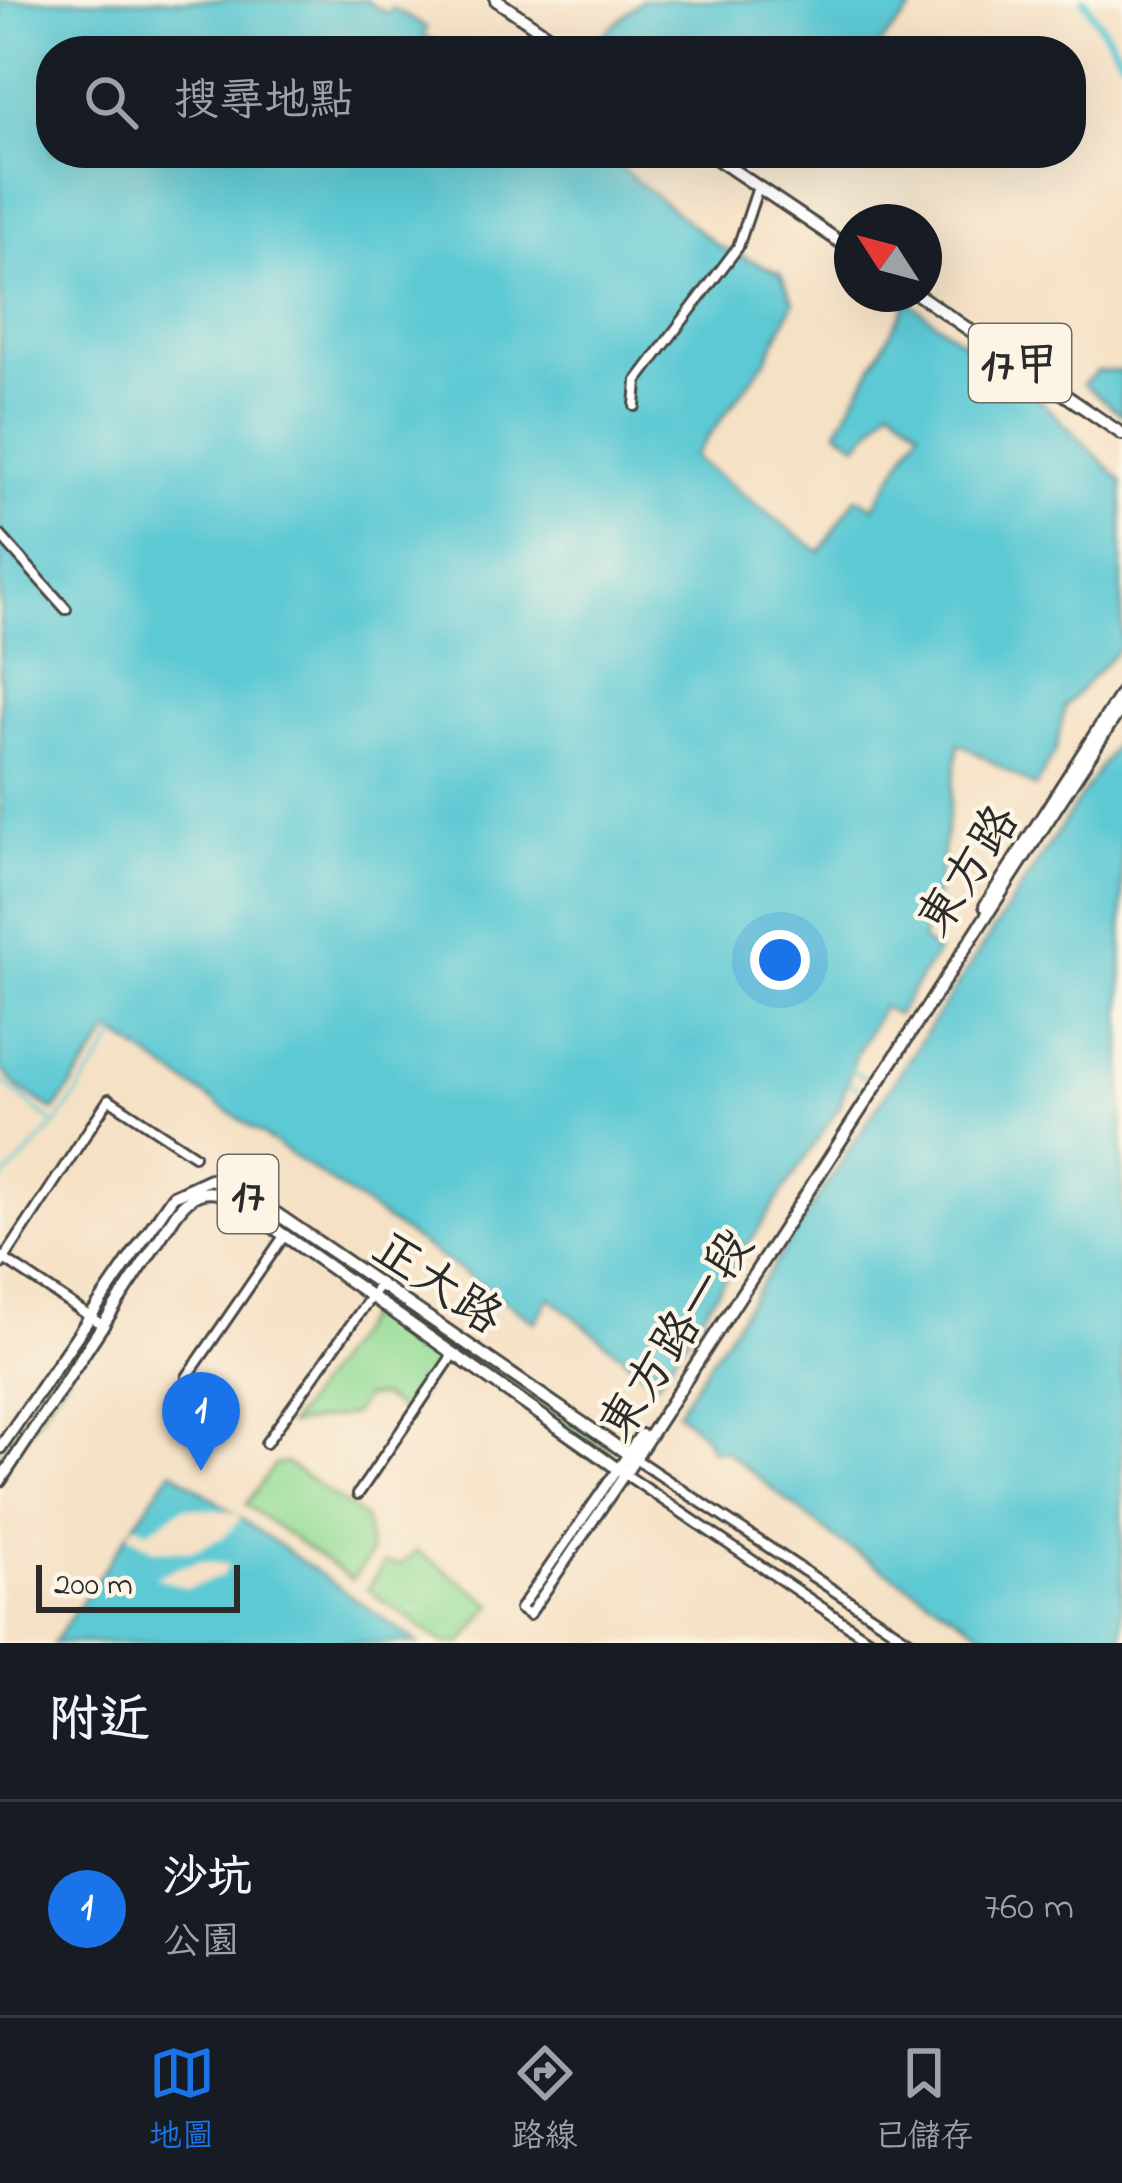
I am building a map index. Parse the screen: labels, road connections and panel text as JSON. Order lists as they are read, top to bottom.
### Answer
{
  "streets": {
    "main road": [
      "17甲",
      "東方路",
      "17",
      "正大路",
      "東方路一段"
    ]
  },
  "crossings": [
    ["東方路", "東方路一段"],
    ["正大路", "東方路一段"]
  ],
  "scale_bar": "200 m",
  "north": "top left",
  "page": {
    "search": "搜尋地點",
    "pins": "1",
    "scale": "200 m",
    "heading": "附近",
    "list": [
      {
        "mark": "1",
        "name": "沙坑",
        "note": "公園",
        "value": "760 m"
      }
    ],
    "nav": ["地圖", "路線", "已儲存"]
  }
}
